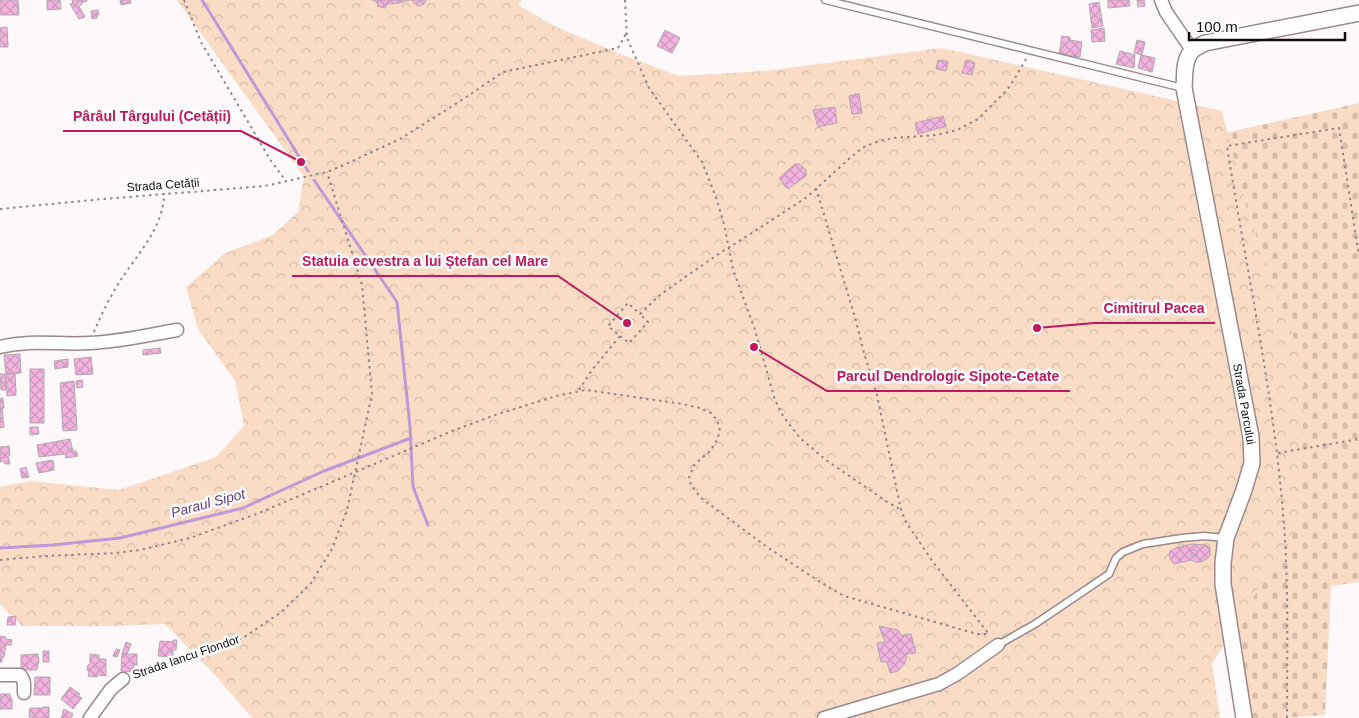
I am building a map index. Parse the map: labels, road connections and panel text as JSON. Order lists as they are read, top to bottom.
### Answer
{
  "streets": {
    "street": ["Strada Parcului", "Strada Iancu Flondor"],
    "path": ["Strada Cetății"]
  },
  "crossings": [
    ["Strada Cetății", "Strada Iancu Flondor"]
  ],
  "water": ["Paraul Sipot"],
  "places": [
    "Pârâul Târgului (Cetății)",
    "Statuia ecvestra a lui Ștefan cel Mare",
    "Cimitirul Pacea",
    "Parcul Dendrologic Sipote-Cetate"
  ],
  "scale_bar": "100 m"
}
